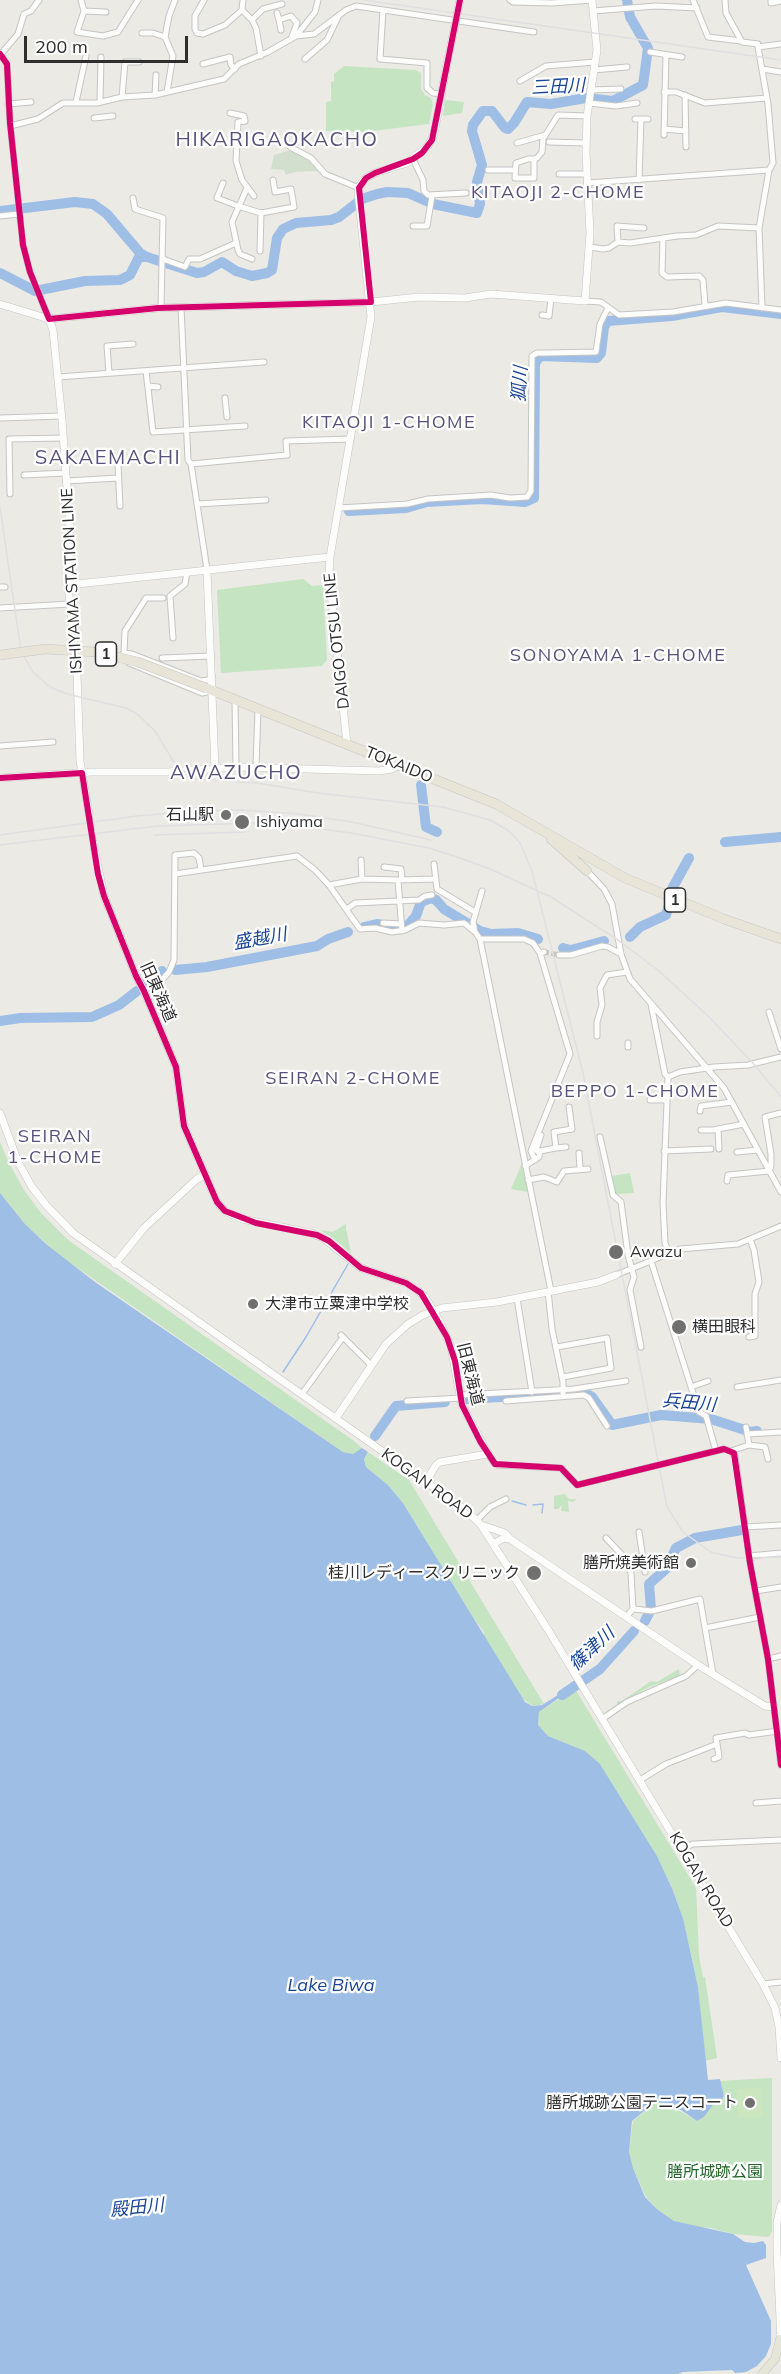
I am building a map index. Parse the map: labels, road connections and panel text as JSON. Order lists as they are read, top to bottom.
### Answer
{
  "streets": {
    "highway": ["1", "TOKAIDO"],
    "street": [
      "ISHIYAMA STATION LINE",
      "DAIGO OTSU LINE",
      "旧東海道",
      "KOGAN ROAD"
    ]
  },
  "crossings": [
    ["DAIGO OTSU LINE", "TOKAIDO"]
  ],
  "districts": [
    "HIKARIGAOKACHO",
    "KITAOJI 2-CHOME",
    "KITAOJI 1-CHOME",
    "SAKAEMACHI",
    "SONOYAMA 1-CHOME",
    "AWAZUCHO",
    "SEIRAN 2-CHOME",
    "BEPPO 1-CHOME",
    "SEIRAN 1-CHOME"
  ],
  "water": [
    "三田川",
    "狐川",
    "盛越川",
    "兵田川",
    "篠津川",
    "Lake Biwa",
    "殿田川"
  ],
  "parks": ["膳所城跡公園"],
  "places": [
    "石山駅",
    "Ishiyama",
    "Awazu",
    "大津市立粟津中学校",
    "横田眼科",
    "膳所焼美術館",
    "桂川レディースクリニック",
    "膳所城跡公園テニスコート"
  ],
  "scale_bar": "200 m"
}
